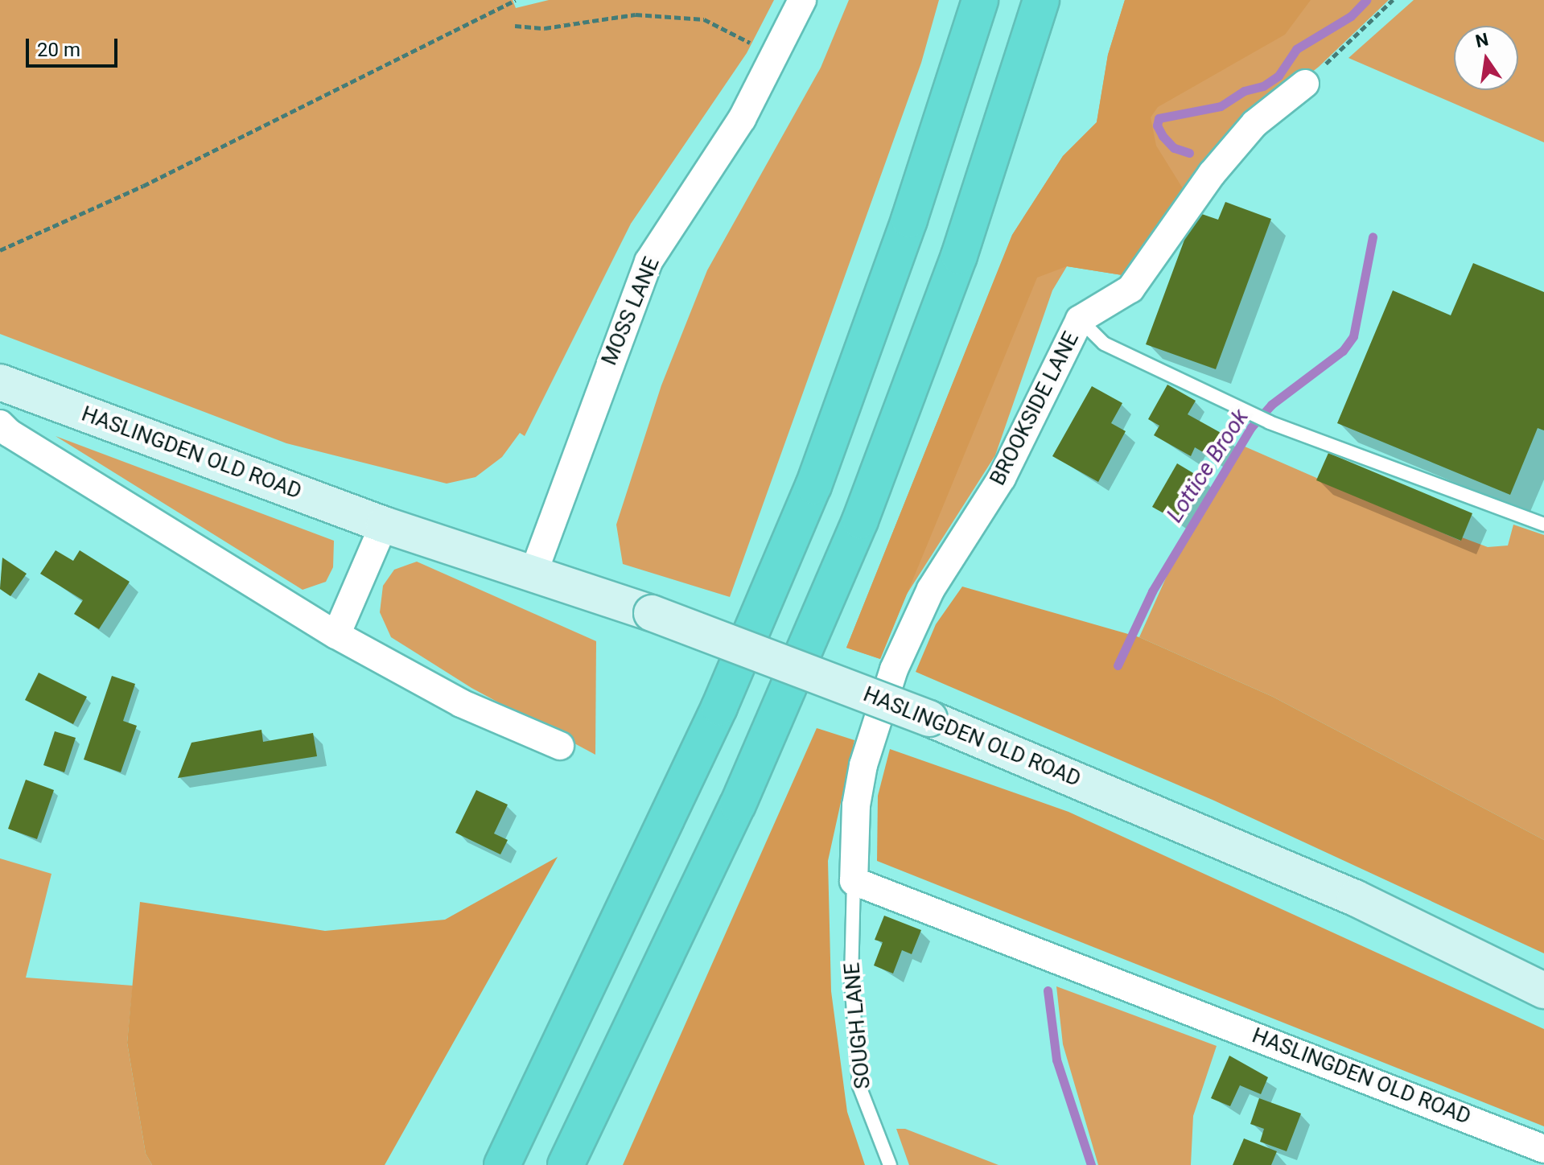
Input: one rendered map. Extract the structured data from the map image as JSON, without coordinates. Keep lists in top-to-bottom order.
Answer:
{
  "streets": {
    "main road": ["HASLINGDEN OLD ROAD"],
    "street": ["MOSS LANE", "BROOKSIDE LANE"],
    "lane": ["SOUGH LANE"]
  },
  "crossings": [
    ["MOSS LANE", "HASLINGDEN OLD ROAD"],
    ["BROOKSIDE LANE", "HASLINGDEN OLD ROAD"],
    ["BROOKSIDE LANE", "SOUGH LANE"],
    ["HASLINGDEN OLD ROAD", "SOUGH LANE"]
  ],
  "water": ["Lottice Brook"],
  "scale_bar": "20 m",
  "north": "top"
}
